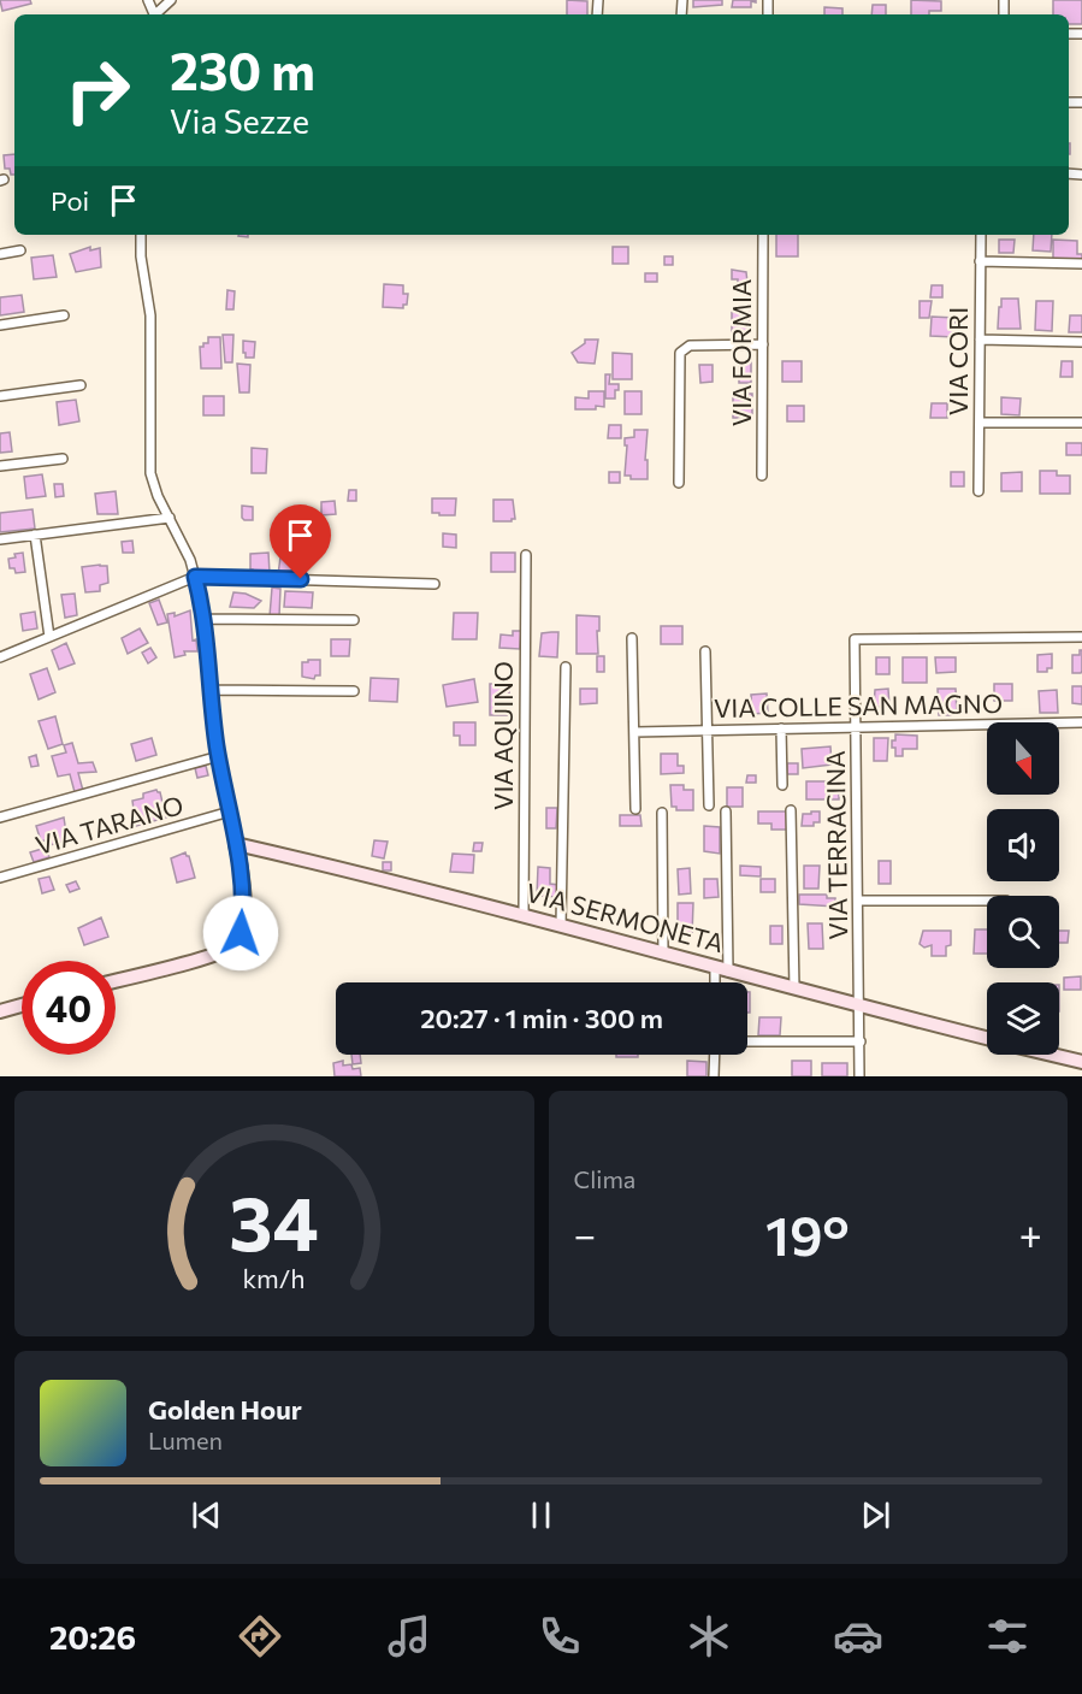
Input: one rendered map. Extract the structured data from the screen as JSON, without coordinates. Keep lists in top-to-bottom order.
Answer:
{
  "streets": {
    "street": [
      "VIA FORMIA",
      "VIA CORI",
      "VIA COLLE SAN MAGNO",
      "VIA AQUINO",
      "VIA TARANO",
      "VIA TERRACINA",
      "VIA SERMONETA"
    ]
  },
  "crossings": [
    ["VIA COLLE SAN MAGNO", "VIA TERRACINA"],
    ["VIA AQUINO", "VIA SERMONETA"],
    ["VIA TERRACINA", "VIA SERMONETA"]
  ],
  "north": "bottom",
  "page": {
    "turn": ["230 m", "Via Sezze"],
    "then": "Poi",
    "limit": "40",
    "trip": "20:27 · 1 min · 300 m",
    "tile": "Clima",
    "heat": ["−", "19°", "+"],
    "song": ["Golden Hour", "Lumen"],
    "tabs": "20:26",
    "gauge": ["34", "km/h"]
  }
}
